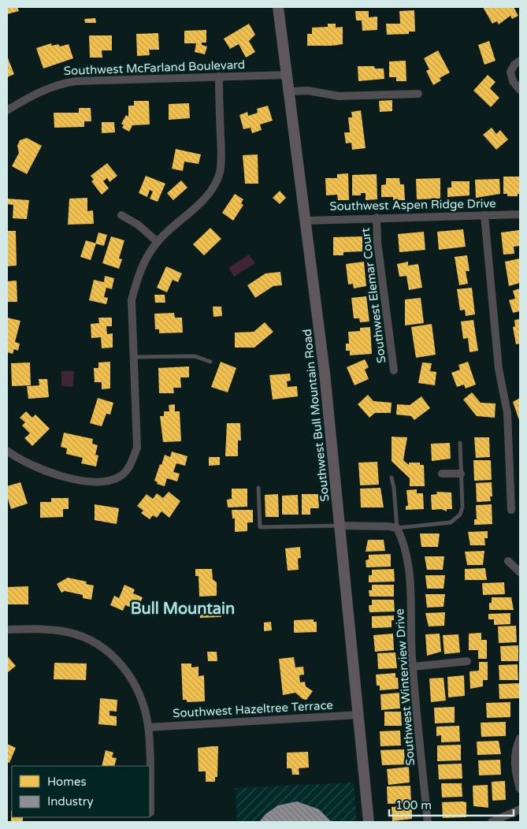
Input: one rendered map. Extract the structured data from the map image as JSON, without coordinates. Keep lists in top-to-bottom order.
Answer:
{
  "streets": {
    "main road": ["Southwest Bull Mountain Road"],
    "street": [
      "Southwest McFarland Boulevard",
      "Southwest Aspen Ridge Drive",
      "Southwest Elemar Court",
      "Southwest Winterview Drive",
      "Southwest Hazeltree Terrace"
    ]
  },
  "crossings": [
    ["Southwest McFarland Boulevard", "Southwest Bull Mountain Road"],
    ["Southwest Aspen Ridge Drive", "Southwest Elemar Court"],
    ["Southwest Aspen Ridge Drive", "Southwest Bull Mountain Road"],
    ["Southwest Bull Mountain Road", "Southwest Hazeltree Terrace"]
  ],
  "districts": ["Bull Mountain"],
  "legend": ["Homes", "Industry"],
  "scale_bar": "100 m"
}
